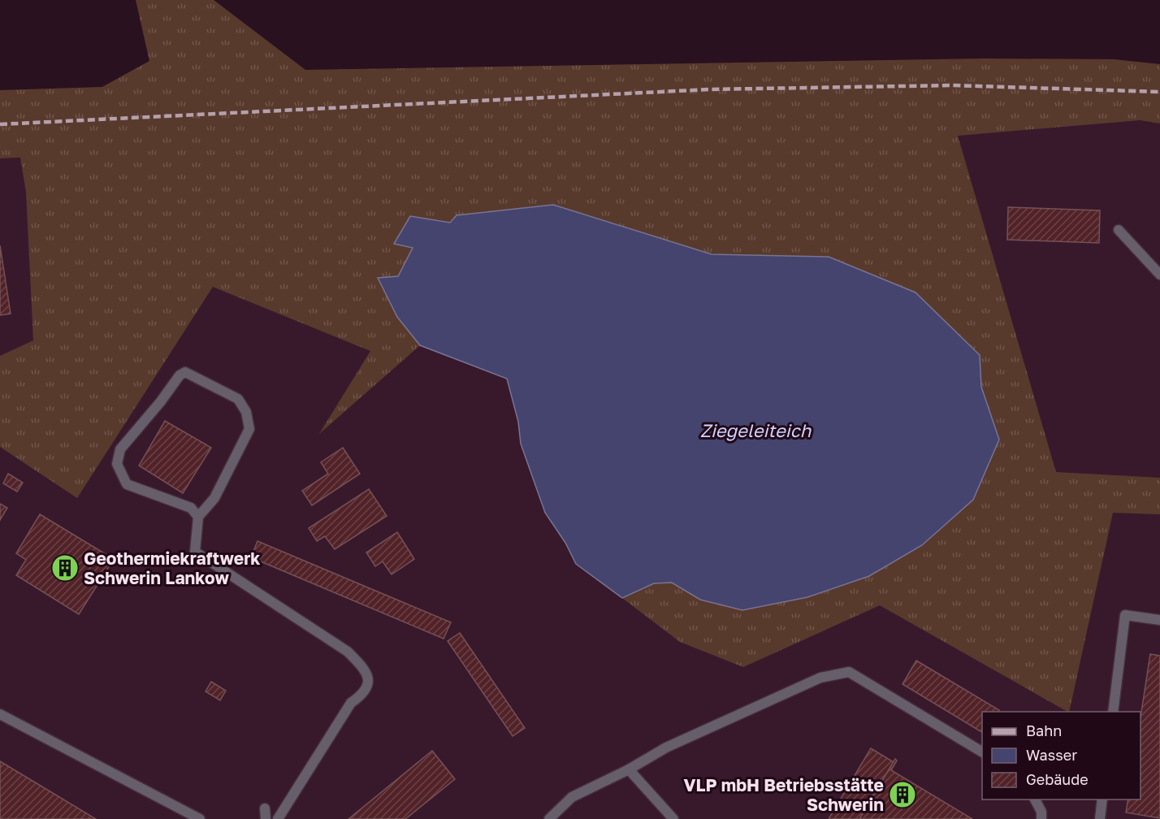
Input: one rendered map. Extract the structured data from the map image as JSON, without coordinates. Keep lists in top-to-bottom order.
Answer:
{
  "water": ["Ziegeleiteich"],
  "places": {
    "building": ["Geothermiekraftwerk Schwerin Lankow", "VLP mbH Betriebsstätte Schwerin"]
  },
  "legend": ["Bahn", "Wasser", "Gebäude"]
}
